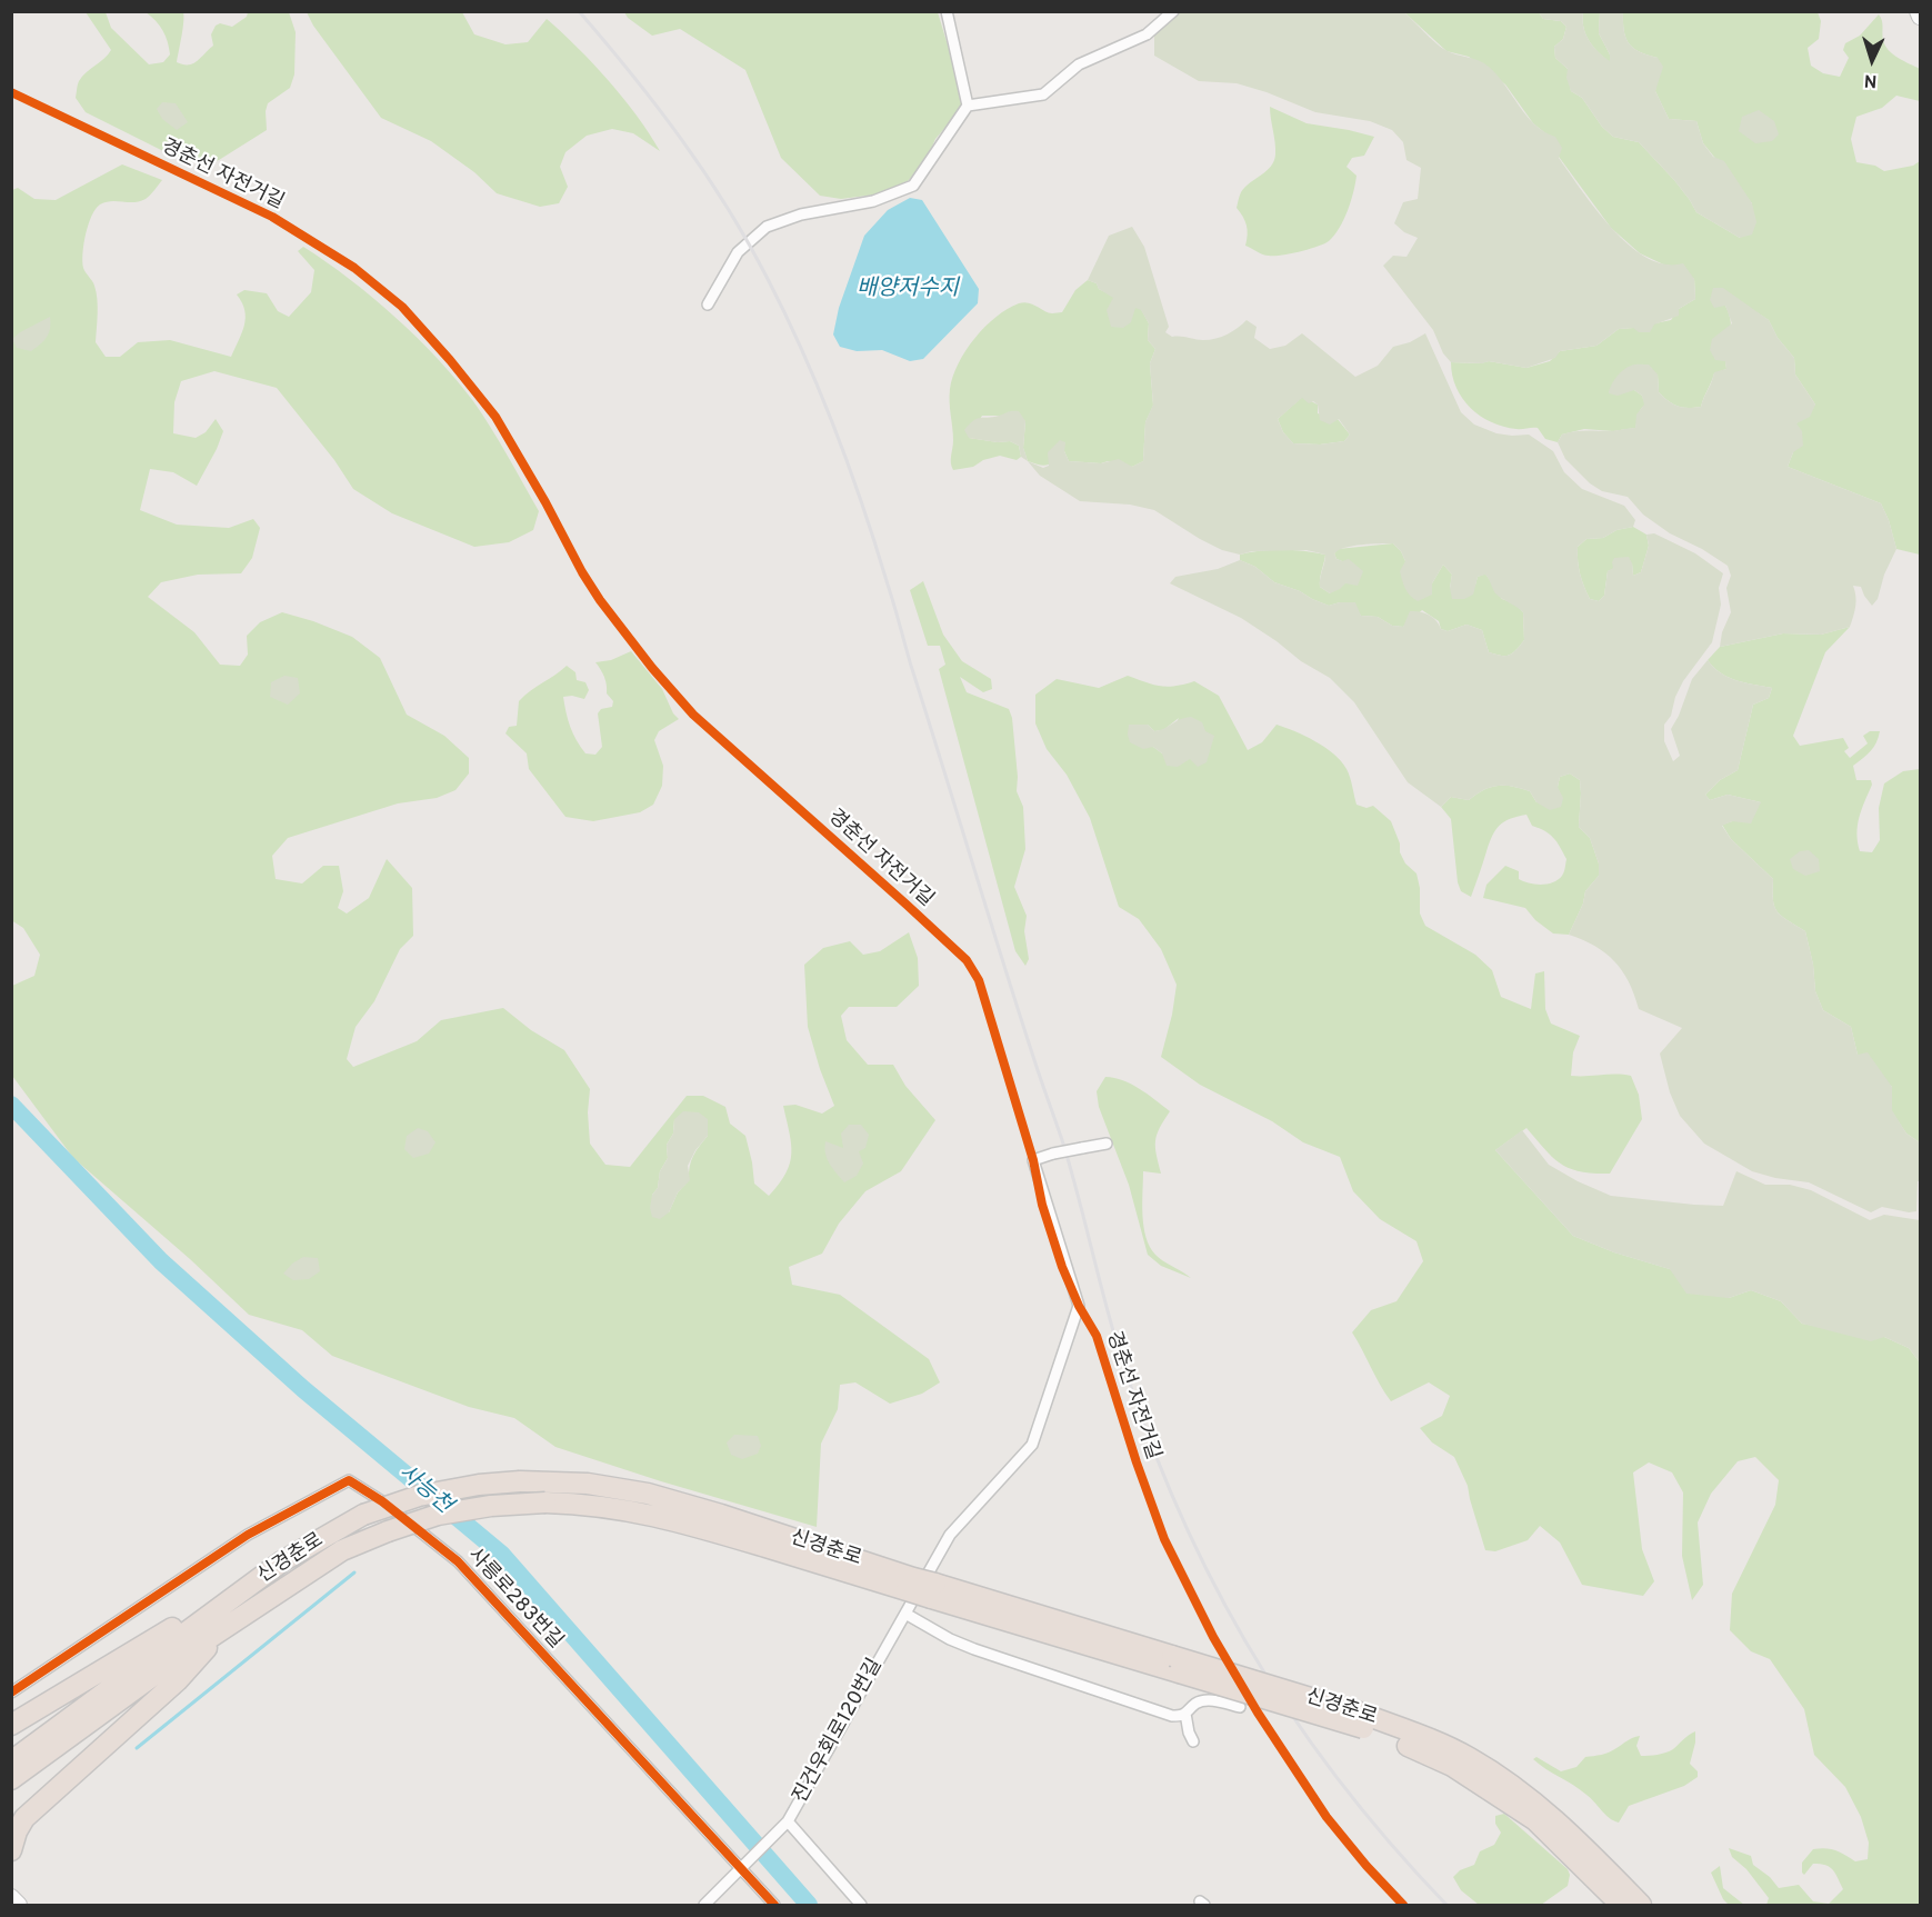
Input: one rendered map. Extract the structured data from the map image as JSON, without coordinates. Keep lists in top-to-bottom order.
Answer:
{
  "streets": {
    "highway": ["신경춘로"],
    "street": ["사릉로283번길", "진건우회로120번길"],
    "cycle path": ["경춘선 자전거길"]
  },
  "water": ["배양저수지", "사능천"],
  "north": "bottom"
}
